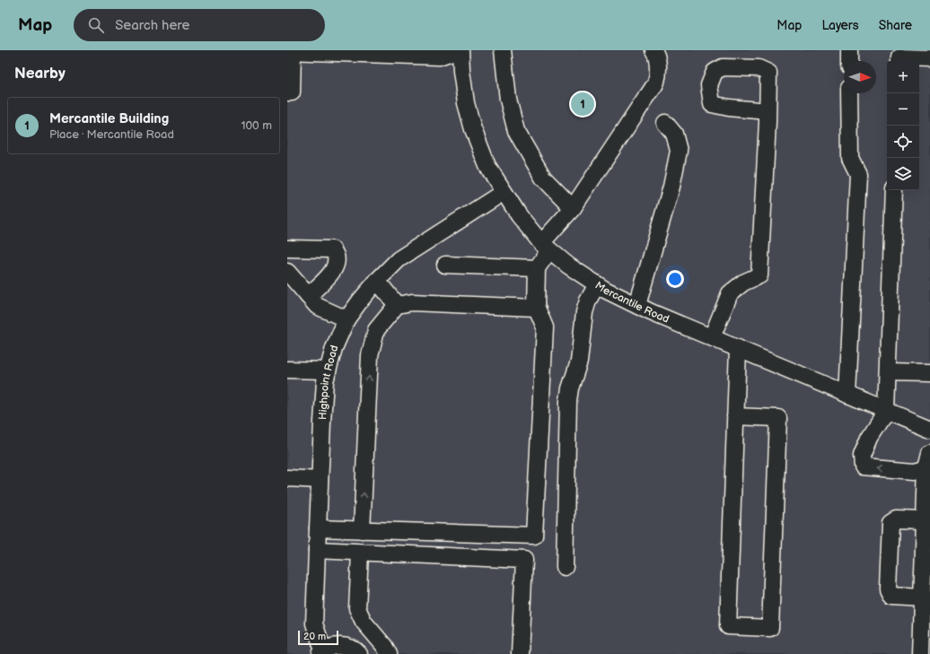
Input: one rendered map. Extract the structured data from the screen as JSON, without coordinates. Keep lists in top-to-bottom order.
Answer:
{
  "streets": {
    "street": ["Mercantile Road", "Highpoint Road"]
  },
  "crossings": [
    ["Mercantile Road", "Highpoint Road"]
  ],
  "scale_bar": "20 m",
  "north": "right",
  "page": {
    "header": "Map",
    "search": "Search here",
    "nav": ["Map", "Layers", "Share"],
    "heading": "Nearby",
    "map_buttons": ["+", "−"],
    "pins": "1",
    "list": [
      {
        "mark": "1",
        "name": "Mercantile Building",
        "note": "Place · Mercantile Road",
        "value": "100 m"
      }
    ],
    "scale": "20 m"
  }
}
